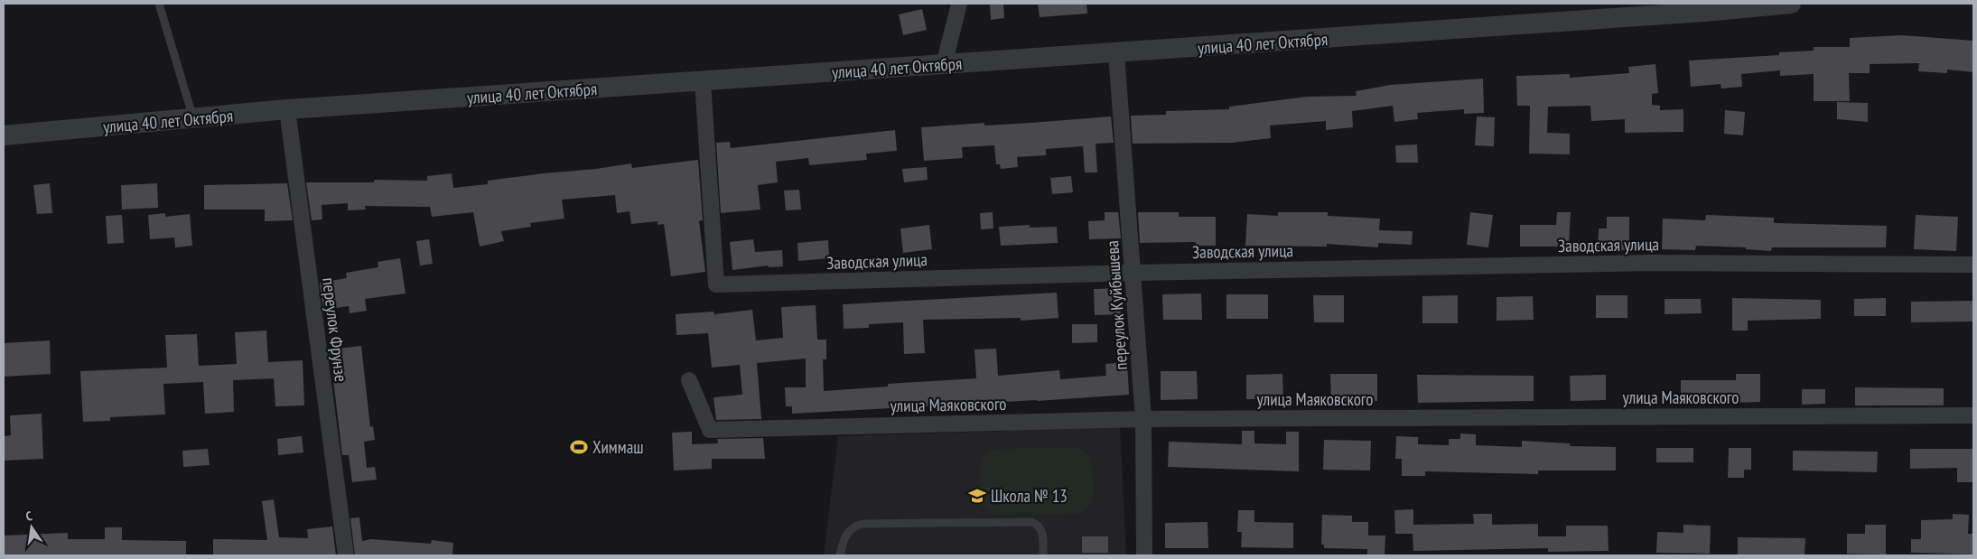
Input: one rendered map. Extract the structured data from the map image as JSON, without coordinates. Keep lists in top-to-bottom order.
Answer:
{
  "streets": {
    "street": [
      "улица 40 лет Октября",
      "Заводская улица",
      "переулок Куйбышева",
      "переулок Фрунзе",
      "улица Маяковского"
    ]
  },
  "crossings": [
    ["улица 40 лет Октября", "Заводская улица"],
    ["улица 40 лет Октября", "переулок Куйбышева"],
    ["улица 40 лет Октября", "переулок Фрунзе"],
    ["Заводская улица", "переулок Куйбышева"],
    ["переулок Куйбышева", "улица Маяковского"]
  ],
  "places": {
    "sports": ["Химмаш"],
    "school or university": ["Школа № 13"]
  },
  "north": "top"
}
